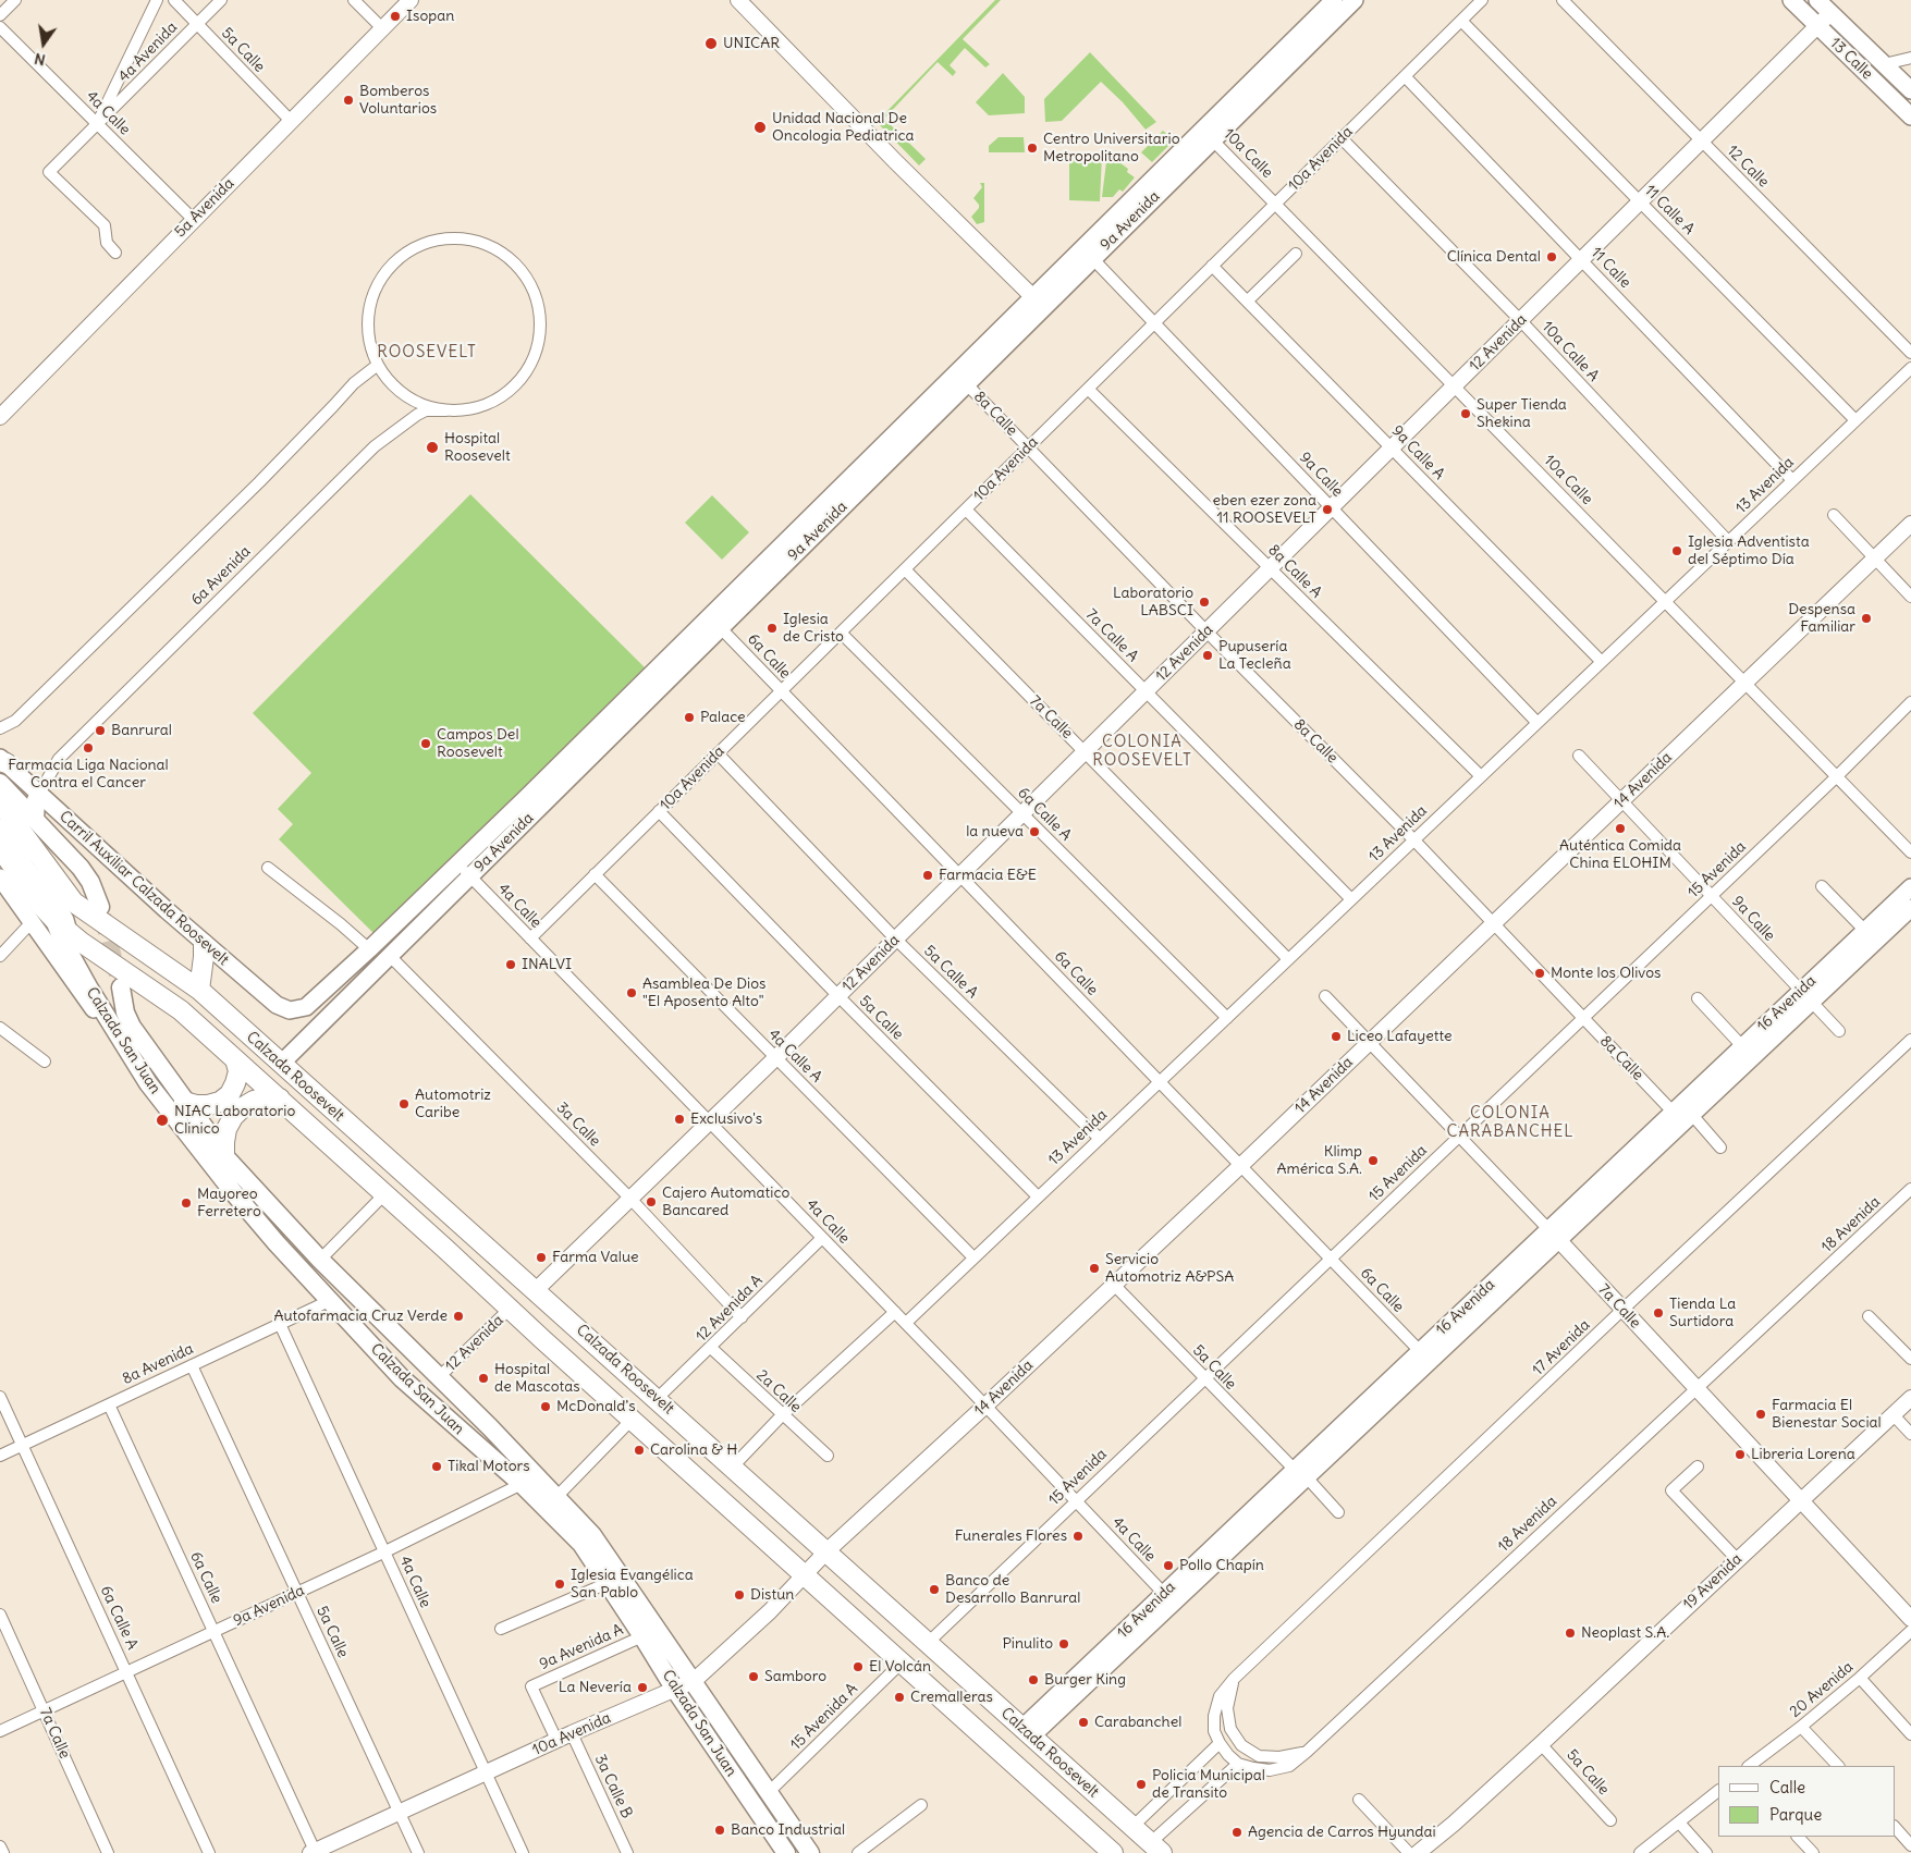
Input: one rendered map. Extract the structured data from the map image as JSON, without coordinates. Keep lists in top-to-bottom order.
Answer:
{
  "streets": {
    "highway": ["Calzada Roosevelt"],
    "main road": [
      "13 Calle",
      "9a Avenida",
      "Carril Auxiliar Calzada Roosevelt",
      "16 Avenida",
      "Calzada San Juan"
    ],
    "street": [
      "5a Calle",
      "4a Avenida",
      "4a Calle",
      "10a Calle",
      "10a Avenida",
      "12 Calle",
      "5a Avenida",
      "11 Calle A",
      "11 Calle",
      "12 Avenida",
      "10a Calle A",
      "8a Calle",
      "9a Calle A",
      "9a Calle",
      "13 Avenida",
      "8a Calle A",
      "6a Avenida",
      "7a Calle A",
      "6a Calle",
      "7a Calle",
      "14 Avenida",
      "6a Calle A",
      "15 Avenida",
      "5a Calle A",
      "4a Calle A",
      "3a Calle",
      "18 Avenida",
      "12 Avenida A",
      "17 Avenida",
      "8a Avenida",
      "2a Calle",
      "19 Avenida",
      "9a Avenida A",
      "20 Avenida",
      "15 Avenida A",
      "3a Calle B"
    ]
  },
  "crossings": [
    ["5a Calle", "4a Avenida"],
    ["5a Calle", "10a Avenida"],
    ["5a Calle", "5a Avenida"],
    ["5a Calle", "9a Avenida"],
    ["5a Calle", "12 Avenida"],
    ["5a Calle", "13 Avenida"],
    ["5a Calle", "14 Avenida"],
    ["5a Calle", "15 Avenida"],
    ["5a Calle", "16 Avenida"],
    ["5a Calle", "8a Avenida"],
    ["5a Calle", "19 Avenida"],
    ["4a Avenida", "4a Calle"],
    ["13 Calle", "12 Avenida"],
    ["4a Calle", "10a Avenida"],
    ["4a Calle", "5a Avenida"],
    ["4a Calle", "9a Avenida"],
    ["4a Calle", "12 Avenida"],
    ["4a Calle", "13 Avenida"],
    ["4a Calle", "14 Avenida"],
    ["4a Calle", "15 Avenida"],
    ["4a Calle", "16 Avenida"],
    ["4a Calle", "12 Avenida A"],
    ["4a Calle", "8a Avenida"],
    ["10a Calle", "10a Avenida"],
    ["10a Calle", "9a Avenida"],
    ["10a Calle", "12 Avenida"],
    ["10a Calle", "13 Avenida"],
    ["10a Calle", "14 Avenida"],
    ["10a Calle", "15 Avenida"],
    ["10a Avenida", "11 Calle A"],
    ["10a Avenida", "11 Calle"],
    ["10a Avenida", "10a Calle A"],
    ["10a Avenida", "8a Calle"],
    ["10a Avenida", "9a Calle A"],
    ["10a Avenida", "9a Calle"],
    ["10a Avenida", "8a Calle A"],
    ["10a Avenida", "7a Calle A"],
    ["10a Avenida", "6a Calle"],
    ["10a Avenida", "7a Calle"],
    ["10a Avenida", "14 Avenida"],
    ["10a Avenida", "6a Calle A"],
    ["10a Avenida", "5a Calle A"],
    ["10a Avenida", "Calzada San Juan"],
    ["10a Avenida", "4a Calle A"],
    ["10a Avenida", "Calzada Roosevelt"],
    ["10a Avenida", "9a Avenida A"],
    ["10a Avenida", "3a Calle B"],
    ["12 Calle", "12 Avenida"],
    ["11 Calle A", "12 Avenida"],
    ["11 Calle A", "13 Avenida"],
    ["9a Avenida", "8a Calle"],
    ["9a Avenida", "9a Calle"],
    ["9a Avenida", "6a Calle"],
    ["9a Avenida", "7a Calle"],
    ["9a Avenida", "6a Calle A"],
    ["9a Avenida", "Carril Auxiliar Calzada Roosevelt"],
    ["9a Avenida", "Calzada San Juan"],
    ["9a Avenida", "Calzada Roosevelt"],
    ["9a Avenida", "3a Calle"],
    ["11 Calle", "12 Avenida"],
    ["11 Calle", "13 Avenida"],
    ["12 Avenida", "10a Calle A"],
    ["12 Avenida", "8a Calle"],
    ["12 Avenida", "9a Calle A"],
    ["12 Avenida", "9a Calle"],
    ["12 Avenida", "8a Calle A"],
    ["12 Avenida", "7a Calle A"],
    ["12 Avenida", "6a Calle"],
    ["12 Avenida", "7a Calle"],
    ["12 Avenida", "6a Calle A"],
    ["12 Avenida", "5a Calle A"],
    ["12 Avenida", "Calzada San Juan"],
    ["12 Avenida", "4a Calle A"],
    ["12 Avenida", "Calzada Roosevelt"],
    ["12 Avenida", "3a Calle"],
    ["10a Calle A", "13 Avenida"],
    ["8a Calle", "13 Avenida"],
    ["8a Calle", "14 Avenida"],
    ["8a Calle", "15 Avenida"],
    ["8a Calle", "16 Avenida"],
    ["9a Calle A", "13 Avenida"],
    ["9a Calle", "13 Avenida"],
    ["9a Calle", "14 Avenida"],
    ["9a Calle", "15 Avenida"],
    ["9a Calle", "16 Avenida"],
    ["13 Avenida", "8a Calle A"],
    ["13 Avenida", "7a Calle A"],
    ["13 Avenida", "6a Calle"],
    ["13 Avenida", "7a Calle"],
    ["13 Avenida", "6a Calle A"],
    ["13 Avenida", "5a Calle A"],
    ["13 Avenida", "4a Calle A"],
    ["6a Avenida", "Carril Auxiliar Calzada Roosevelt"],
    ["6a Calle", "14 Avenida"],
    ["6a Calle", "15 Avenida"],
    ["6a Calle", "16 Avenida"],
    ["6a Calle", "8a Avenida"],
    ["7a Calle", "14 Avenida"],
    ["7a Calle", "15 Avenida"],
    ["7a Calle", "16 Avenida"],
    ["7a Calle", "18 Avenida"],
    ["7a Calle", "17 Avenida"],
    ["7a Calle", "19 Avenida"],
    ["14 Avenida", "Calzada Roosevelt"],
    ["6a Calle A", "8a Avenida"],
    ["15 Avenida", "Calzada Roosevelt"],
    ["16 Avenida", "Calzada Roosevelt"],
    ["Calzada San Juan", "Calzada Roosevelt"],
    ["Calzada San Juan", "8a Avenida"],
    ["Calzada San Juan", "9a Avenida A"],
    ["Calzada San Juan", "15 Avenida A"],
    ["Calzada Roosevelt", "12 Avenida A"],
    ["Calzada Roosevelt", "15 Avenida A"],
    ["3a Calle", "12 Avenida A"],
    ["18 Avenida", "17 Avenida"],
    ["12 Avenida A", "2a Calle"]
  ],
  "districts": ["ROOSEVELT", "COLONIA ROOSEVELT", "COLONIA CARABANCHEL"],
  "places": [
    "Isopan",
    "UNICAR",
    "Bomberos Voluntarios",
    "Unidad Nacional De Oncologia Pediatrica",
    "Centro Universitario Metropolitano",
    "Clínica Dental",
    "Super Tienda Shekina",
    "Hospital Roosevelt",
    "eben ezer zona 11 ROOSEVELT",
    "Iglesia Adventista del Séptimo Día",
    "Laboratorio LABSCI",
    "Despensa Familiar",
    "Iglesia de Cristo",
    "Pupusería La Tecleña",
    "Palace",
    "Banrural",
    "Campos Del Roosevelt",
    "Farmacia Liga Nacional Contra el Cancer",
    "Auténtica Comida China ELOHIM",
    "la nueva",
    "Farmacia E&E",
    "INALVI",
    "Monte los Olivos",
    "Asamblea De Dios \"El Aposento Alto\"",
    "Liceo Lafayette",
    "Automotriz Caribe",
    "Exclusivo's",
    "NIAC Laboratorio Clinico",
    "Klimp América S.A.",
    "Cajero Automatico Bancared",
    "Mayoreo Ferretero",
    "Farma Value",
    "Servicio Automotriz A&PSA",
    "Tienda La Surtidora",
    "Autofarmacia Cruz Verde",
    "Hospital de Mascotas",
    "McDonald's",
    "Farmacia El Bienestar Social",
    "Carolina & H",
    "Libreria Lorena",
    "Tikal Motors",
    "Funerales Flores",
    "Pollo Chapín",
    "Iglesia Evangélica San Pablo",
    "Banco de Desarrollo Banrural",
    "Distun",
    "Neoplast S.A.",
    "Pinulito",
    "El Volcán",
    "Samboro",
    "Burger King",
    "La Nevería",
    "Cremalleras",
    "Carabanchel",
    "Policia Municipal de Transito",
    "Banco Industrial",
    "Agencia de Carros Hyundai"
  ],
  "legend": ["Calle", "Parque"],
  "north": "bottom"
}
